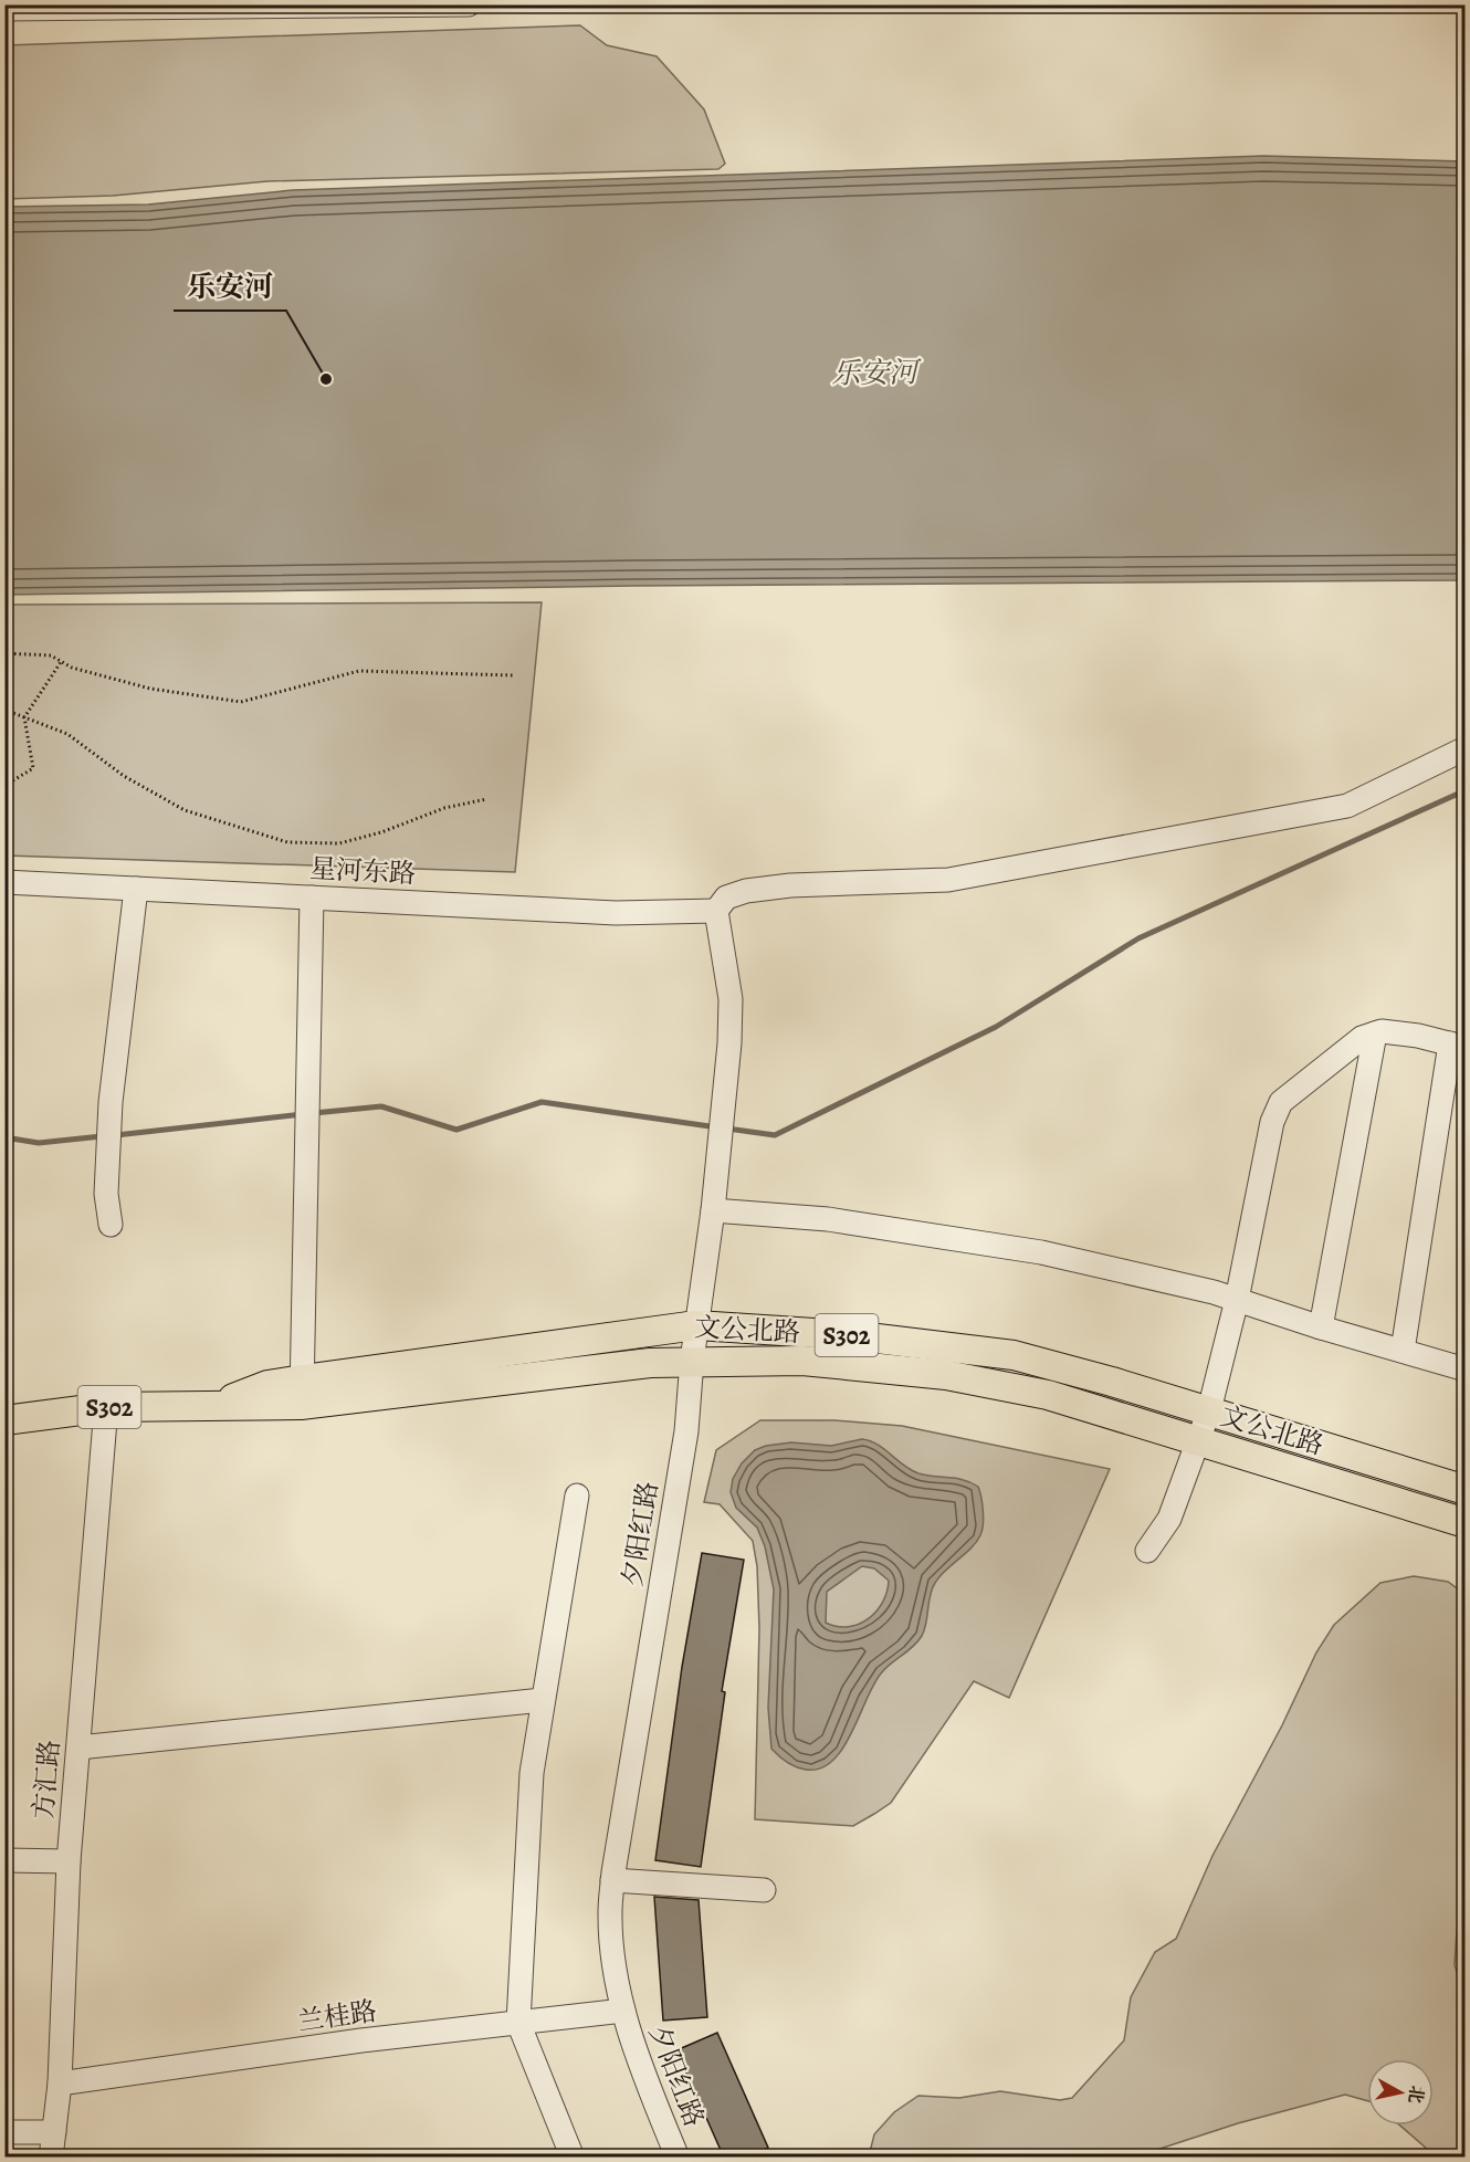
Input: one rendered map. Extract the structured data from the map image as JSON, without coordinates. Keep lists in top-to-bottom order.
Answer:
{
  "streets": {
    "main road": ["文公北路", "S302"],
    "street": [
      "星河东路",
      "夕阳红路",
      "方汇路",
      "兰桂路"
    ]
  },
  "crossings": [
    ["星河东路", "夕阳红路"],
    ["文公北路", "夕阳红路"],
    ["文公北路", "方汇路"],
    ["夕阳红路", "兰桂路"],
    ["方汇路", "兰桂路"]
  ],
  "water": ["乐安河"],
  "places": ["乐安河"],
  "north": "right"
}
